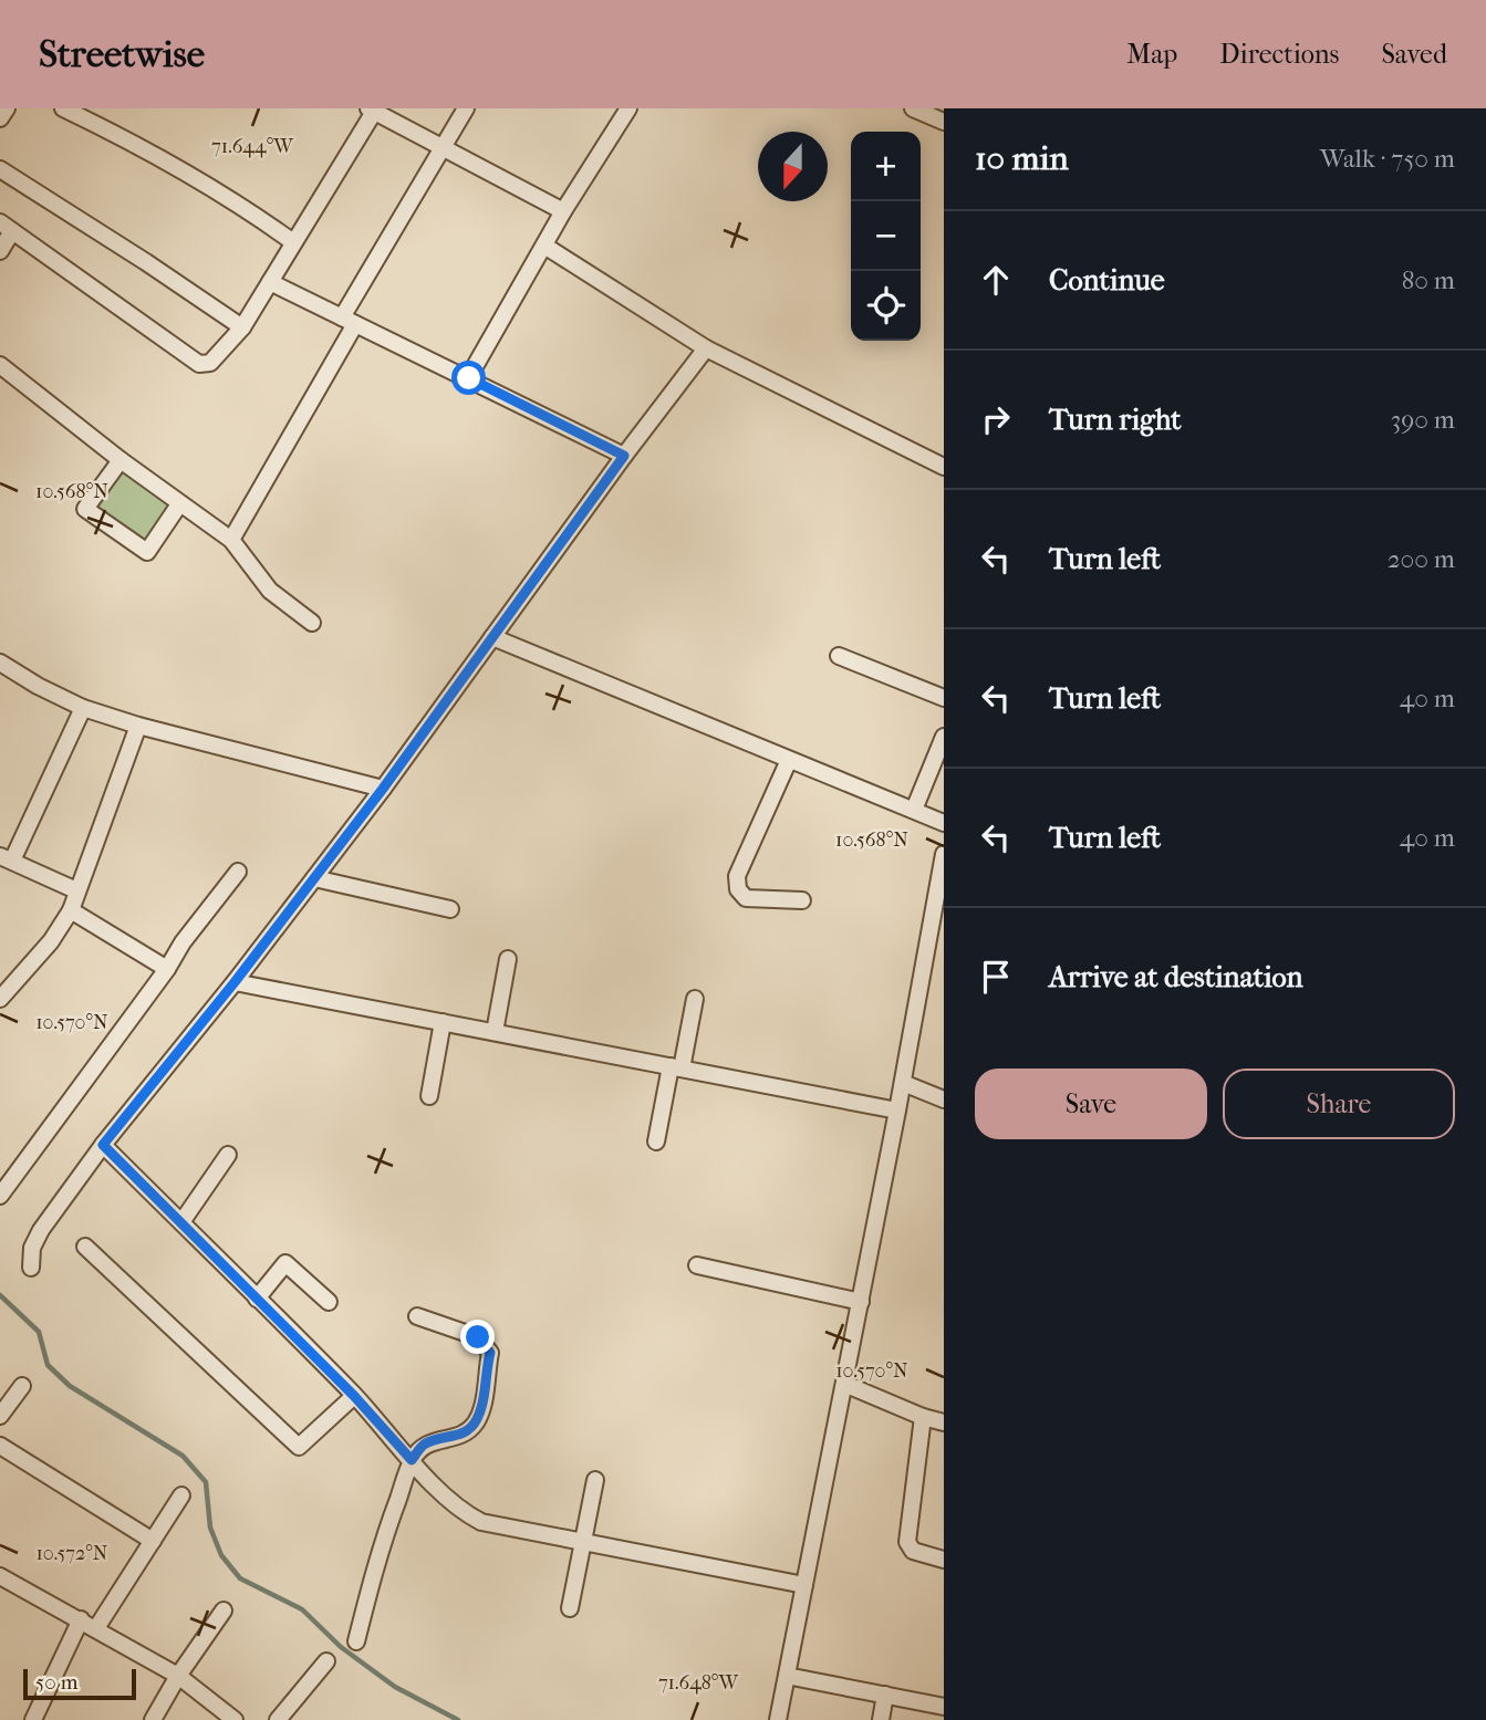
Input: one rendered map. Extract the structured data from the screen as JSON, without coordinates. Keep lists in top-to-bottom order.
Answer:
{
  "scale_bar": "50 m",
  "north": "bottom",
  "page": {
    "header": "Streetwise",
    "nav": ["Map", "Directions", "Saved"],
    "heading": ["10 min", "Walk · 750 m"],
    "map_buttons": ["+", "−"],
    "list": [
      ["Continue", "80 m"],
      ["Turn right", "390 m"],
      ["Turn left", "200 m"],
      ["Turn left", "40 m"],
      ["Turn left", "40 m"],
      "Arrive at destination"
    ],
    "buttons": ["Save", "Share"],
    "scale": "50 m"
  },
  "coordinates": [
    "71.644°W",
    "10.568°N",
    "10.570°N",
    "10.572°N",
    "71.648°W"
  ]
}
